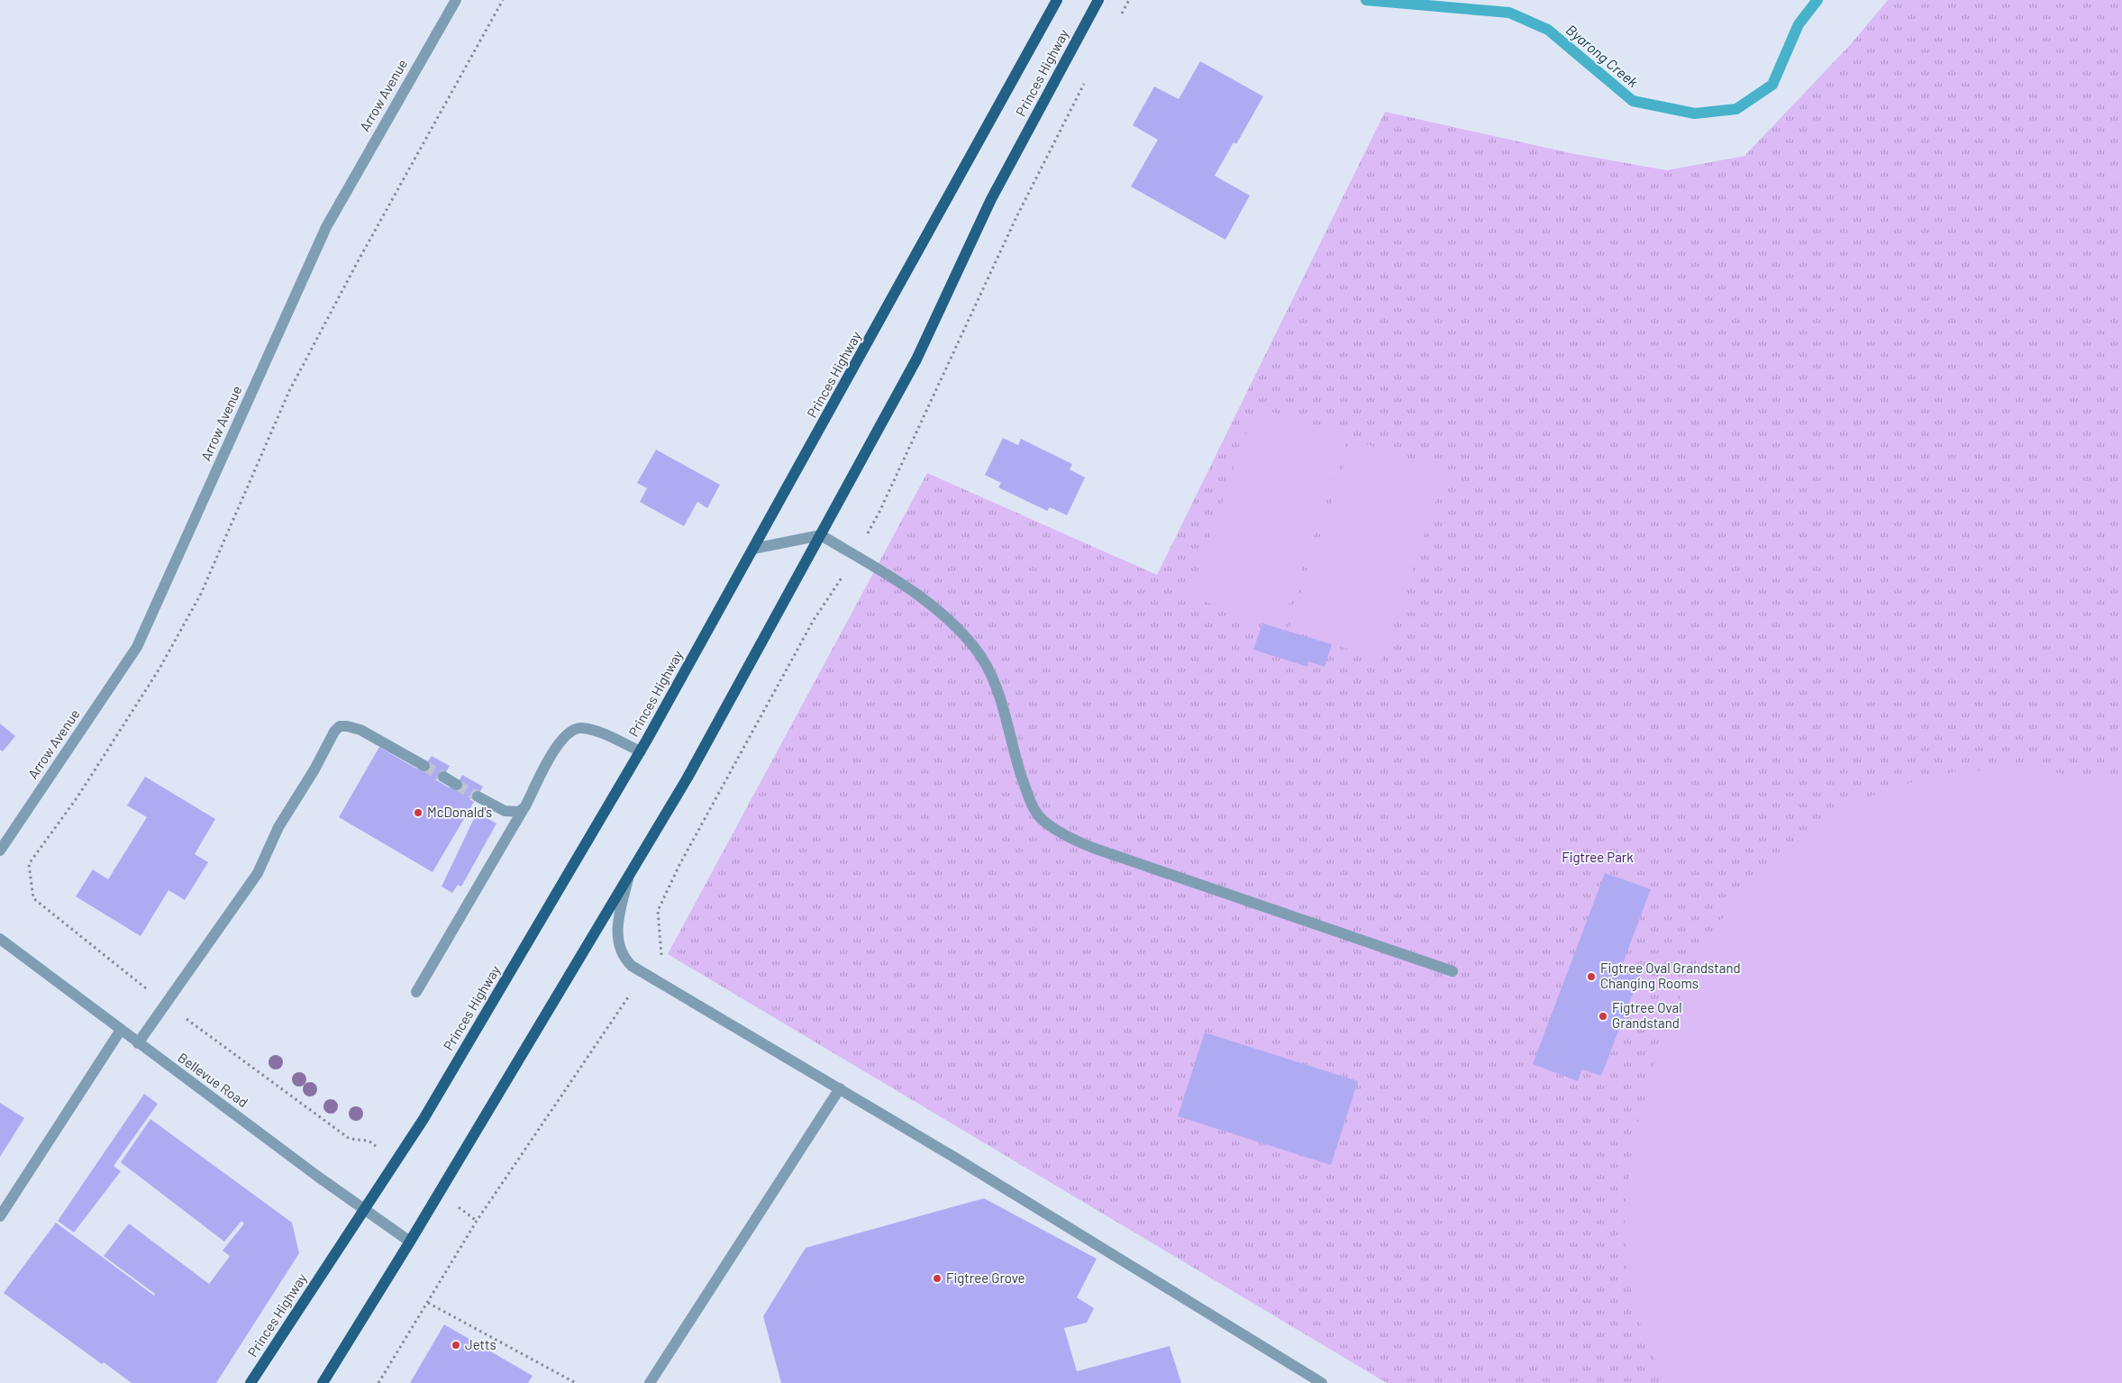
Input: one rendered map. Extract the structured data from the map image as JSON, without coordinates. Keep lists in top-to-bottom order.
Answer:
{
  "streets": {
    "main road": ["Princes Highway"],
    "street": ["Arrow Avenue", "Bellevue Road"]
  },
  "crossings": [
    ["Princes Highway", "Bellevue Road"]
  ],
  "water": ["Byarong Creek"],
  "parks": ["Figtree Park"],
  "places": [
    "McDonald's",
    "Figtree Oval Grandstand Changing Rooms",
    "Figtree Oval Grandstand",
    "Figtree Grove",
    "Jetts"
  ]
}
